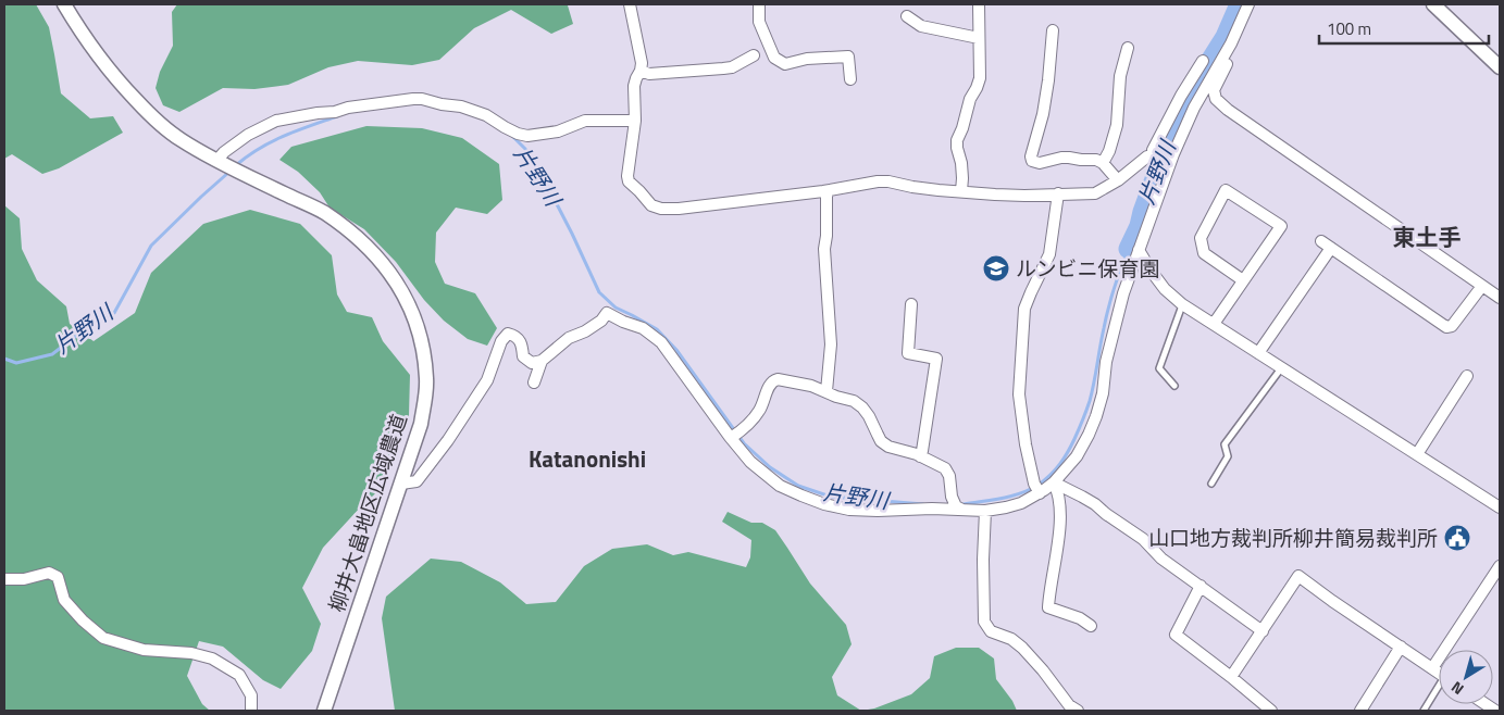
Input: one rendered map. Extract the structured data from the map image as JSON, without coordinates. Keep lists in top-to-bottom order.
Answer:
{
  "streets": {
    "street": ["柳井大畠地区広域農道"]
  },
  "districts": ["東土手", "Katanonishi"],
  "water": ["片野川"],
  "places": {
    "school or university": ["ルンビニ保育園"],
    "public building": ["山口地方裁判所柳井簡易裁判所"]
  },
  "scale_bar": "100 m",
  "north": "bottom left"
}
